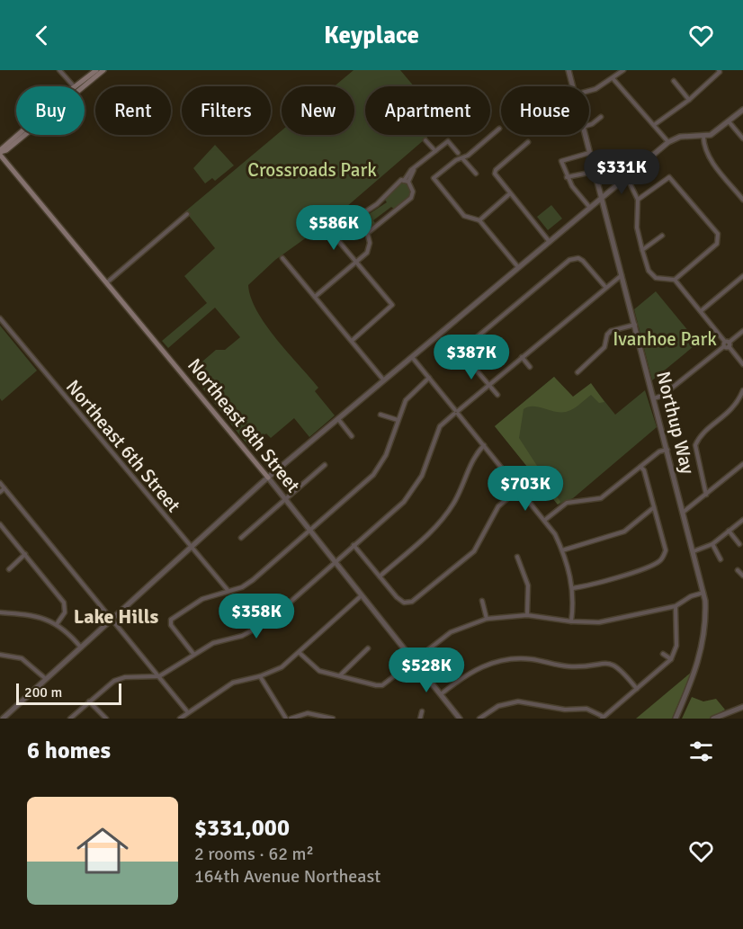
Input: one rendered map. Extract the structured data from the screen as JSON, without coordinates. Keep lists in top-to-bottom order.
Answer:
{
  "streets": {
    "main road": ["Northeast 8th Street"],
    "street": ["Northup Way", "Northeast 6th Street"]
  },
  "districts": ["Lake Hills"],
  "parks": ["Crossroads Park", "Ivanhoe Park"],
  "scale_bar": "200 m",
  "page": {
    "header": "Keyplace",
    "chip": [
      "Buy",
      "Rent",
      "Filters",
      "New",
      "Apartment",
      "House"
    ],
    "price": [
      "$331K",
      "$586K",
      "$387K",
      "$703K",
      "$358K",
      "$528K"
    ],
    "scale": "200 m",
    "heading": "6 homes",
    "list": [
      {
        "name": "$331,000",
        "note": "2 rooms · 62 m² · 164th Avenue Northeast"
      }
    ]
  }
}
